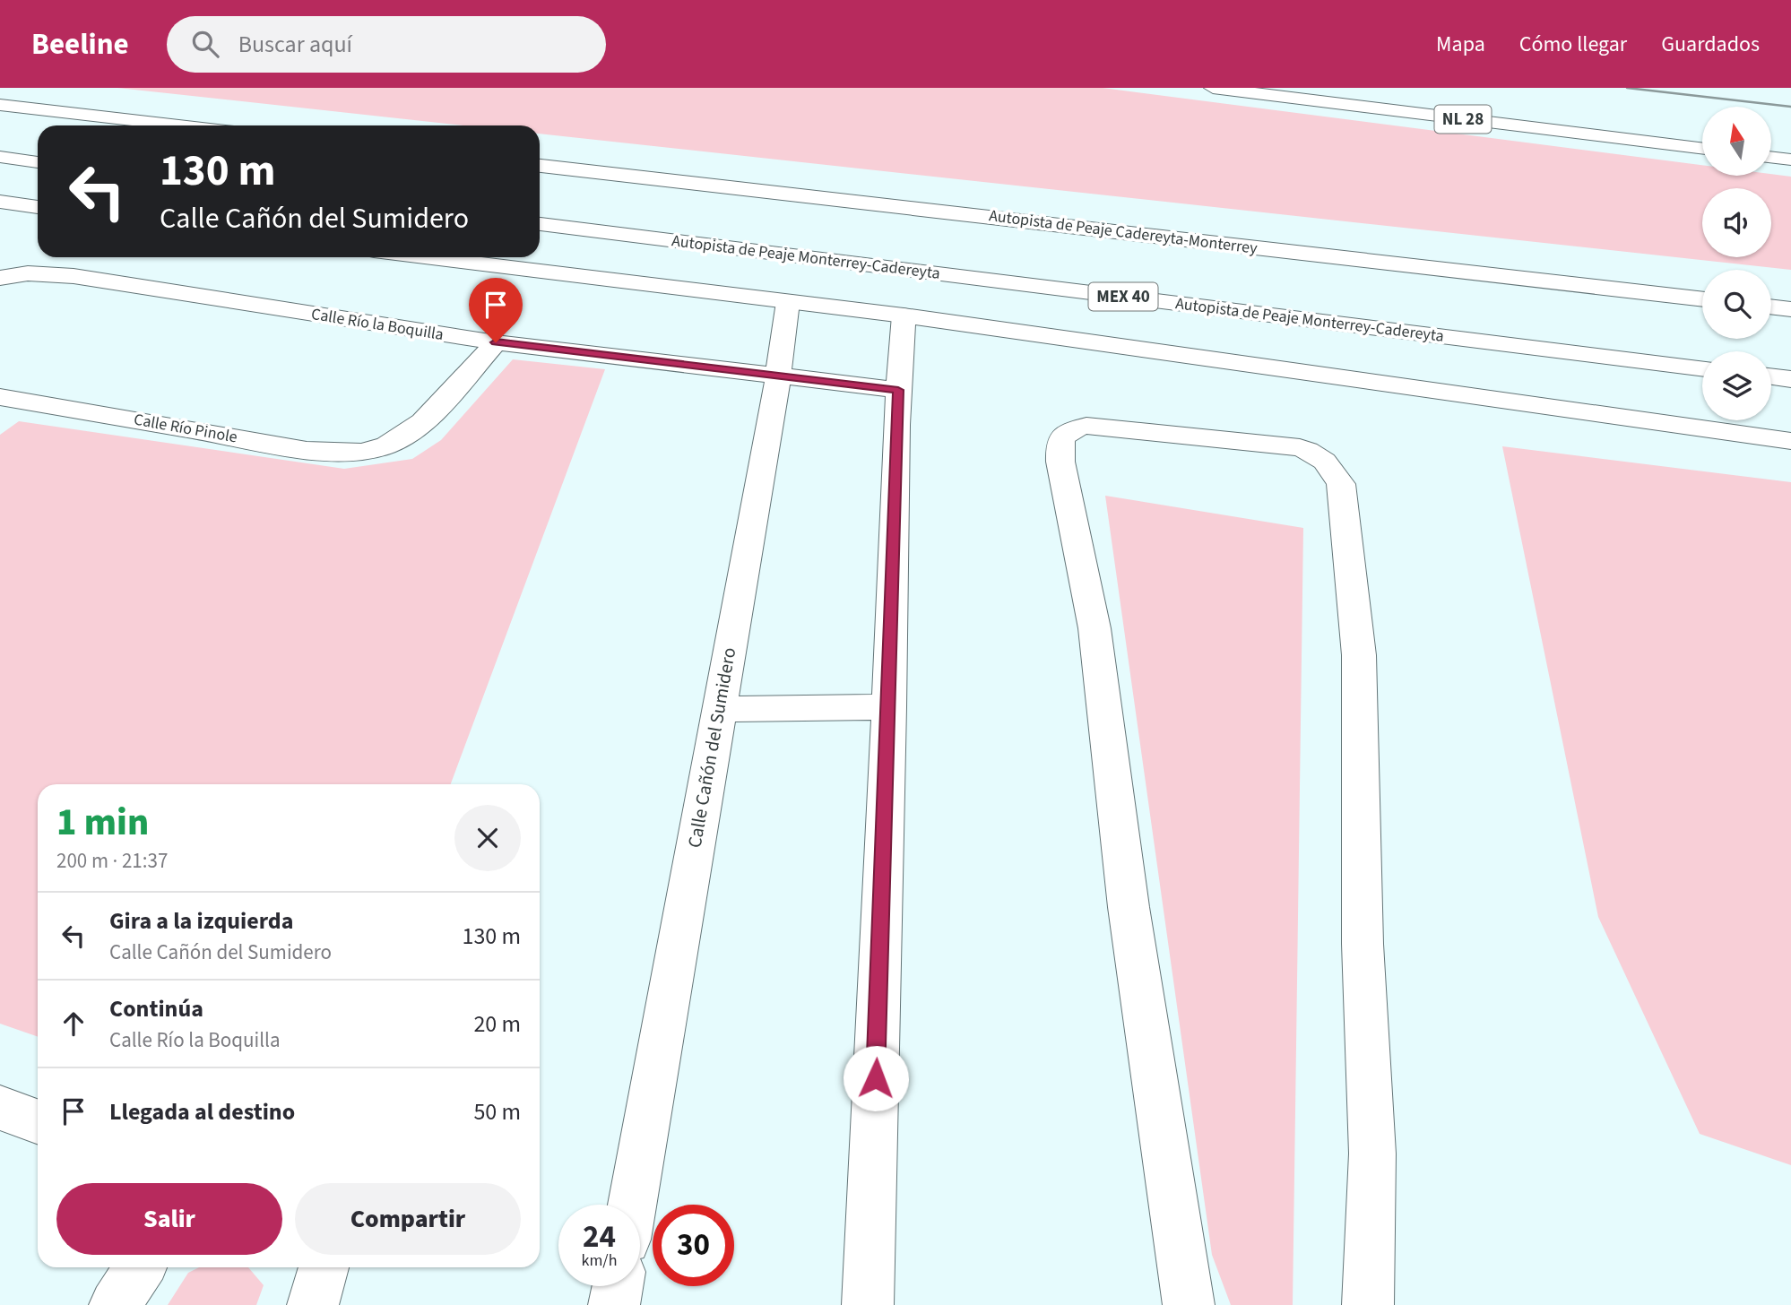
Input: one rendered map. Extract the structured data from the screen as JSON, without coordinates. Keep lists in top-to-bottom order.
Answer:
{
  "streets": {
    "main road": [
      "NL 28",
      "Autopista de Peaje Cadereyta-Monterrey",
      "Autopista de Peaje Monterrey-Cadereyta",
      "MEX 40",
      "Calle Río la Boquilla",
      "Calle Río Pinole",
      "Calle Cañón del Sumidero"
    ]
  },
  "crossings": [
    ["Calle Río la Boquilla", "Calle Río Pinole"],
    ["Calle Río la Boquilla", "Calle Cañón del Sumidero"]
  ],
  "north": "top",
  "page": {
    "header": "Beeline",
    "search": "Buscar aquí",
    "nav": ["Mapa", "Cómo llegar", "Guardados"],
    "turn": ["130 m", "Calle Cañón del Sumidero"],
    "heading": ["1 min", "200 m · 21:37"],
    "list": [
      {
        "name": "Gira a la izquierda",
        "note": "Calle Cañón del Sumidero",
        "value": "130 m"
      },
      {
        "name": "Continúa",
        "note": "Calle Río la Boquilla",
        "value": "20 m"
      },
      {
        "name": "Llegada al destino",
        "value": "50 m"
      }
    ],
    "buttons": ["Salir", "Compartir"],
    "speed": "24 km/h",
    "limit": "30"
  }
}
